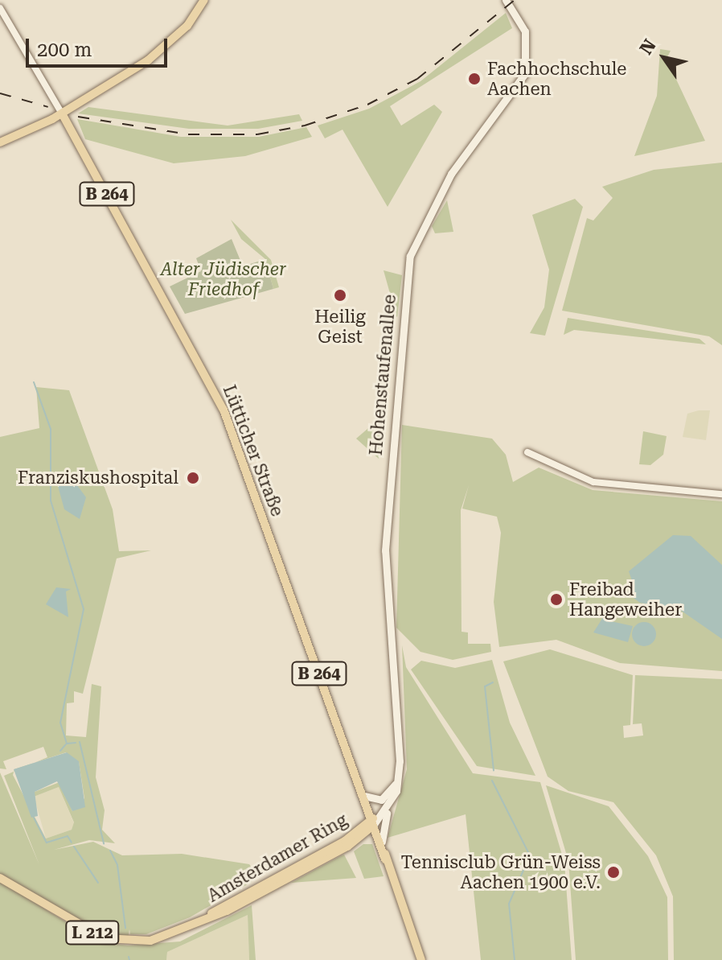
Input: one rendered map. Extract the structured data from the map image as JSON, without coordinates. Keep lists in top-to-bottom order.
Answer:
{
  "streets": {
    "main road": [
      "B 264",
      "Hohenstaufenallee",
      "Lütticher Straße",
      "Amsterdamer Ring",
      "L 212"
    ]
  },
  "crossings": [
    ["Hohenstaufenallee", "Lütticher Straße"],
    ["Hohenstaufenallee", "Amsterdamer Ring"],
    ["Lütticher Straße", "Amsterdamer Ring"]
  ],
  "parks": ["Alter Jüdischer Friedhof"],
  "places": [
    "Fachhochschule Aachen",
    "Heilig Geist",
    "Franziskushospital",
    "Freibad Hangeweiher",
    "Tennisclub Grün-Weiss Aachen 1900 e.V."
  ],
  "scale_bar": "200 m",
  "north": "top left"
}
